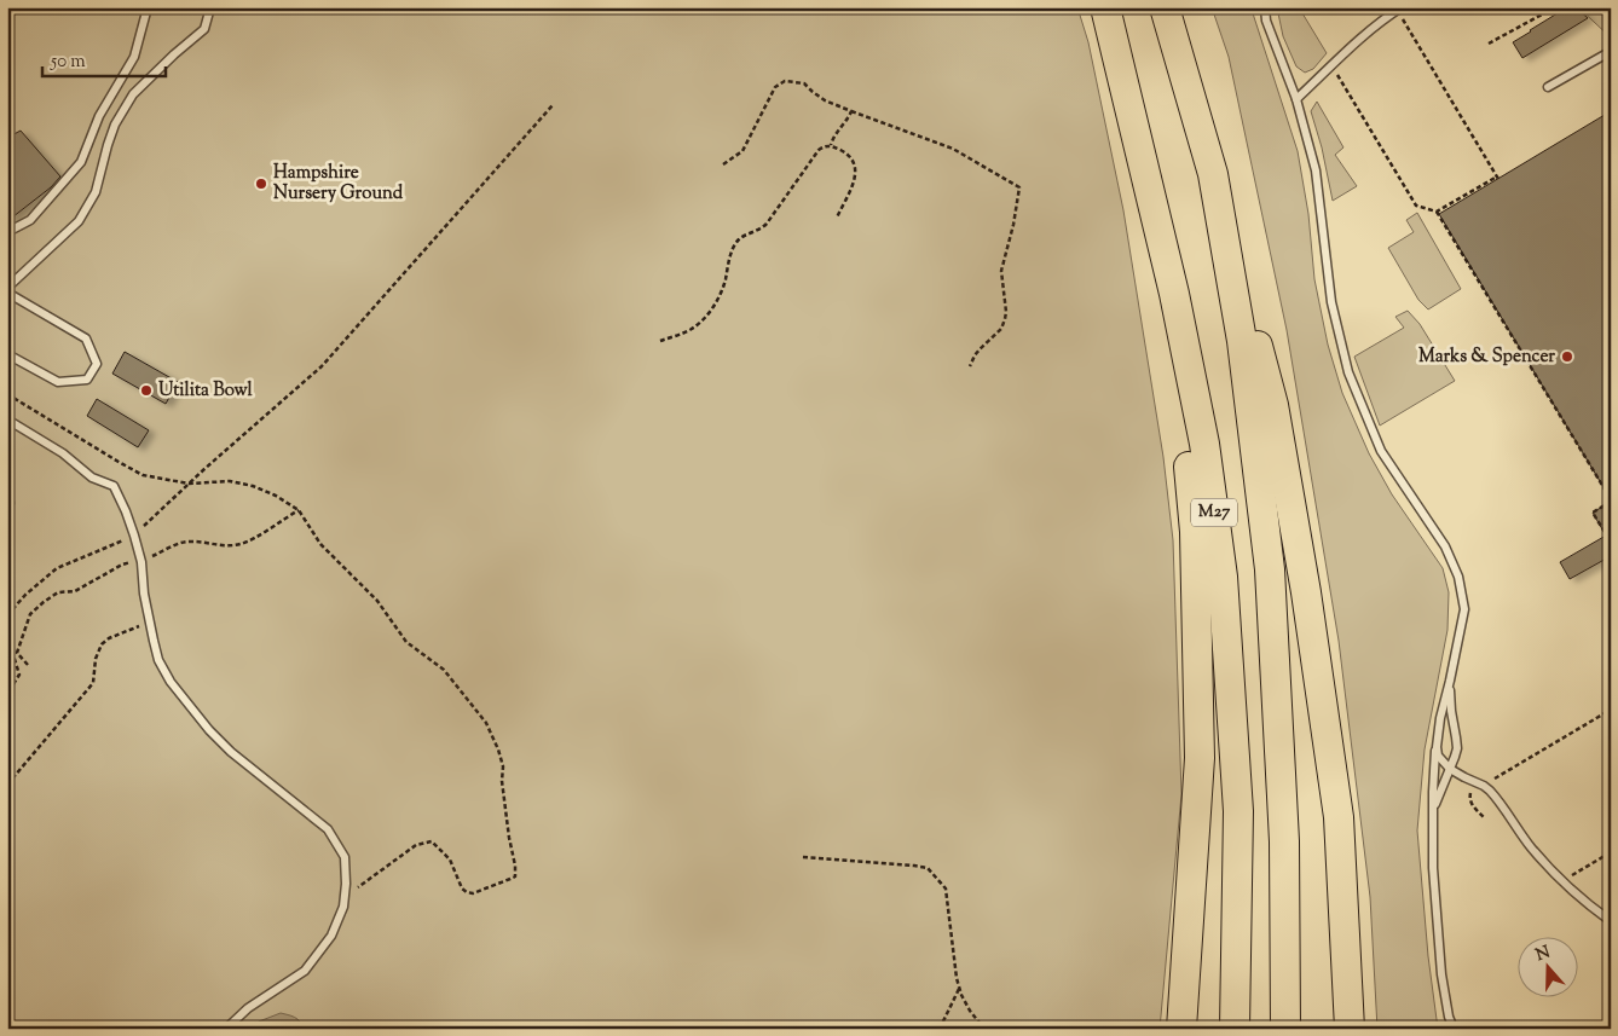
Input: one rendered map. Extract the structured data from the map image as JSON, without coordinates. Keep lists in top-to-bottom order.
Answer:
{
  "streets": {
    "highway": ["M27"]
  },
  "places": ["Hampshire Nursery Ground", "Marks & Spencer", "Utilita Bowl"],
  "scale_bar": "50 m",
  "north": "top"
}
